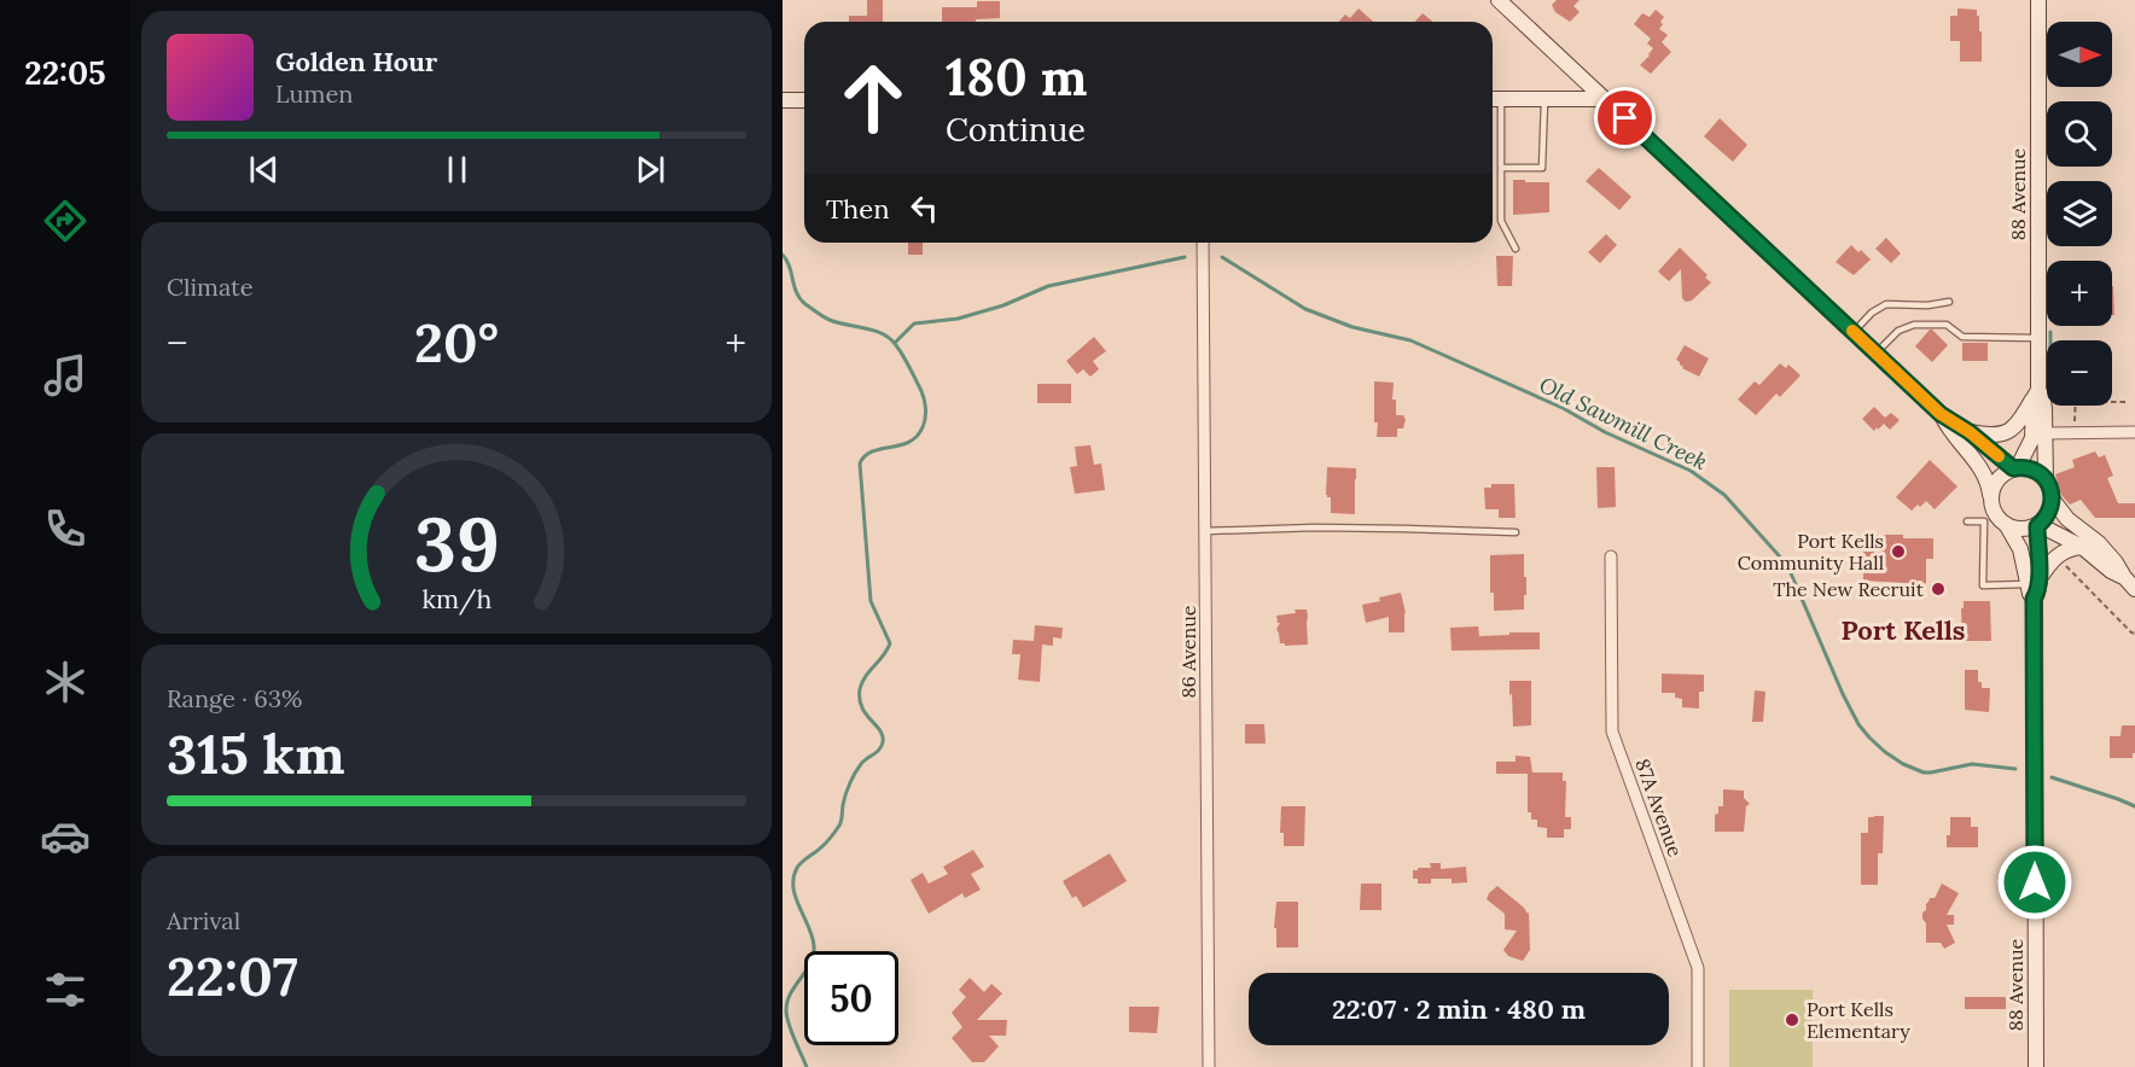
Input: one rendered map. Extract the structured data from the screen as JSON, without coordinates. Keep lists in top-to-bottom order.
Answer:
{
  "streets": {
    "main road": ["88 Avenue"],
    "street": ["86 Avenue", "87A Avenue"]
  },
  "districts": ["Port Kells"],
  "water": ["Old Sawmill Creek"],
  "places": ["Port Kells Community Hall", "The New Recruit", "Port Kells Elementary"],
  "north": "right",
  "page": {
    "tabs": "22:05",
    "map_buttons": ["+", "−"],
    "turn": ["180 m", "Continue"],
    "song": ["Golden Hour", "Lumen"],
    "then": "Then",
    "tile": [
      "Climate",
      ["Range · 63%", "315 km"],
      ["Arrival", "22:07"]
    ],
    "heat": ["−", "20°", "+"],
    "limit": "50",
    "trip": "22:07 · 2 min · 480 m",
    "gauge": ["39", "km/h"]
  }
}
